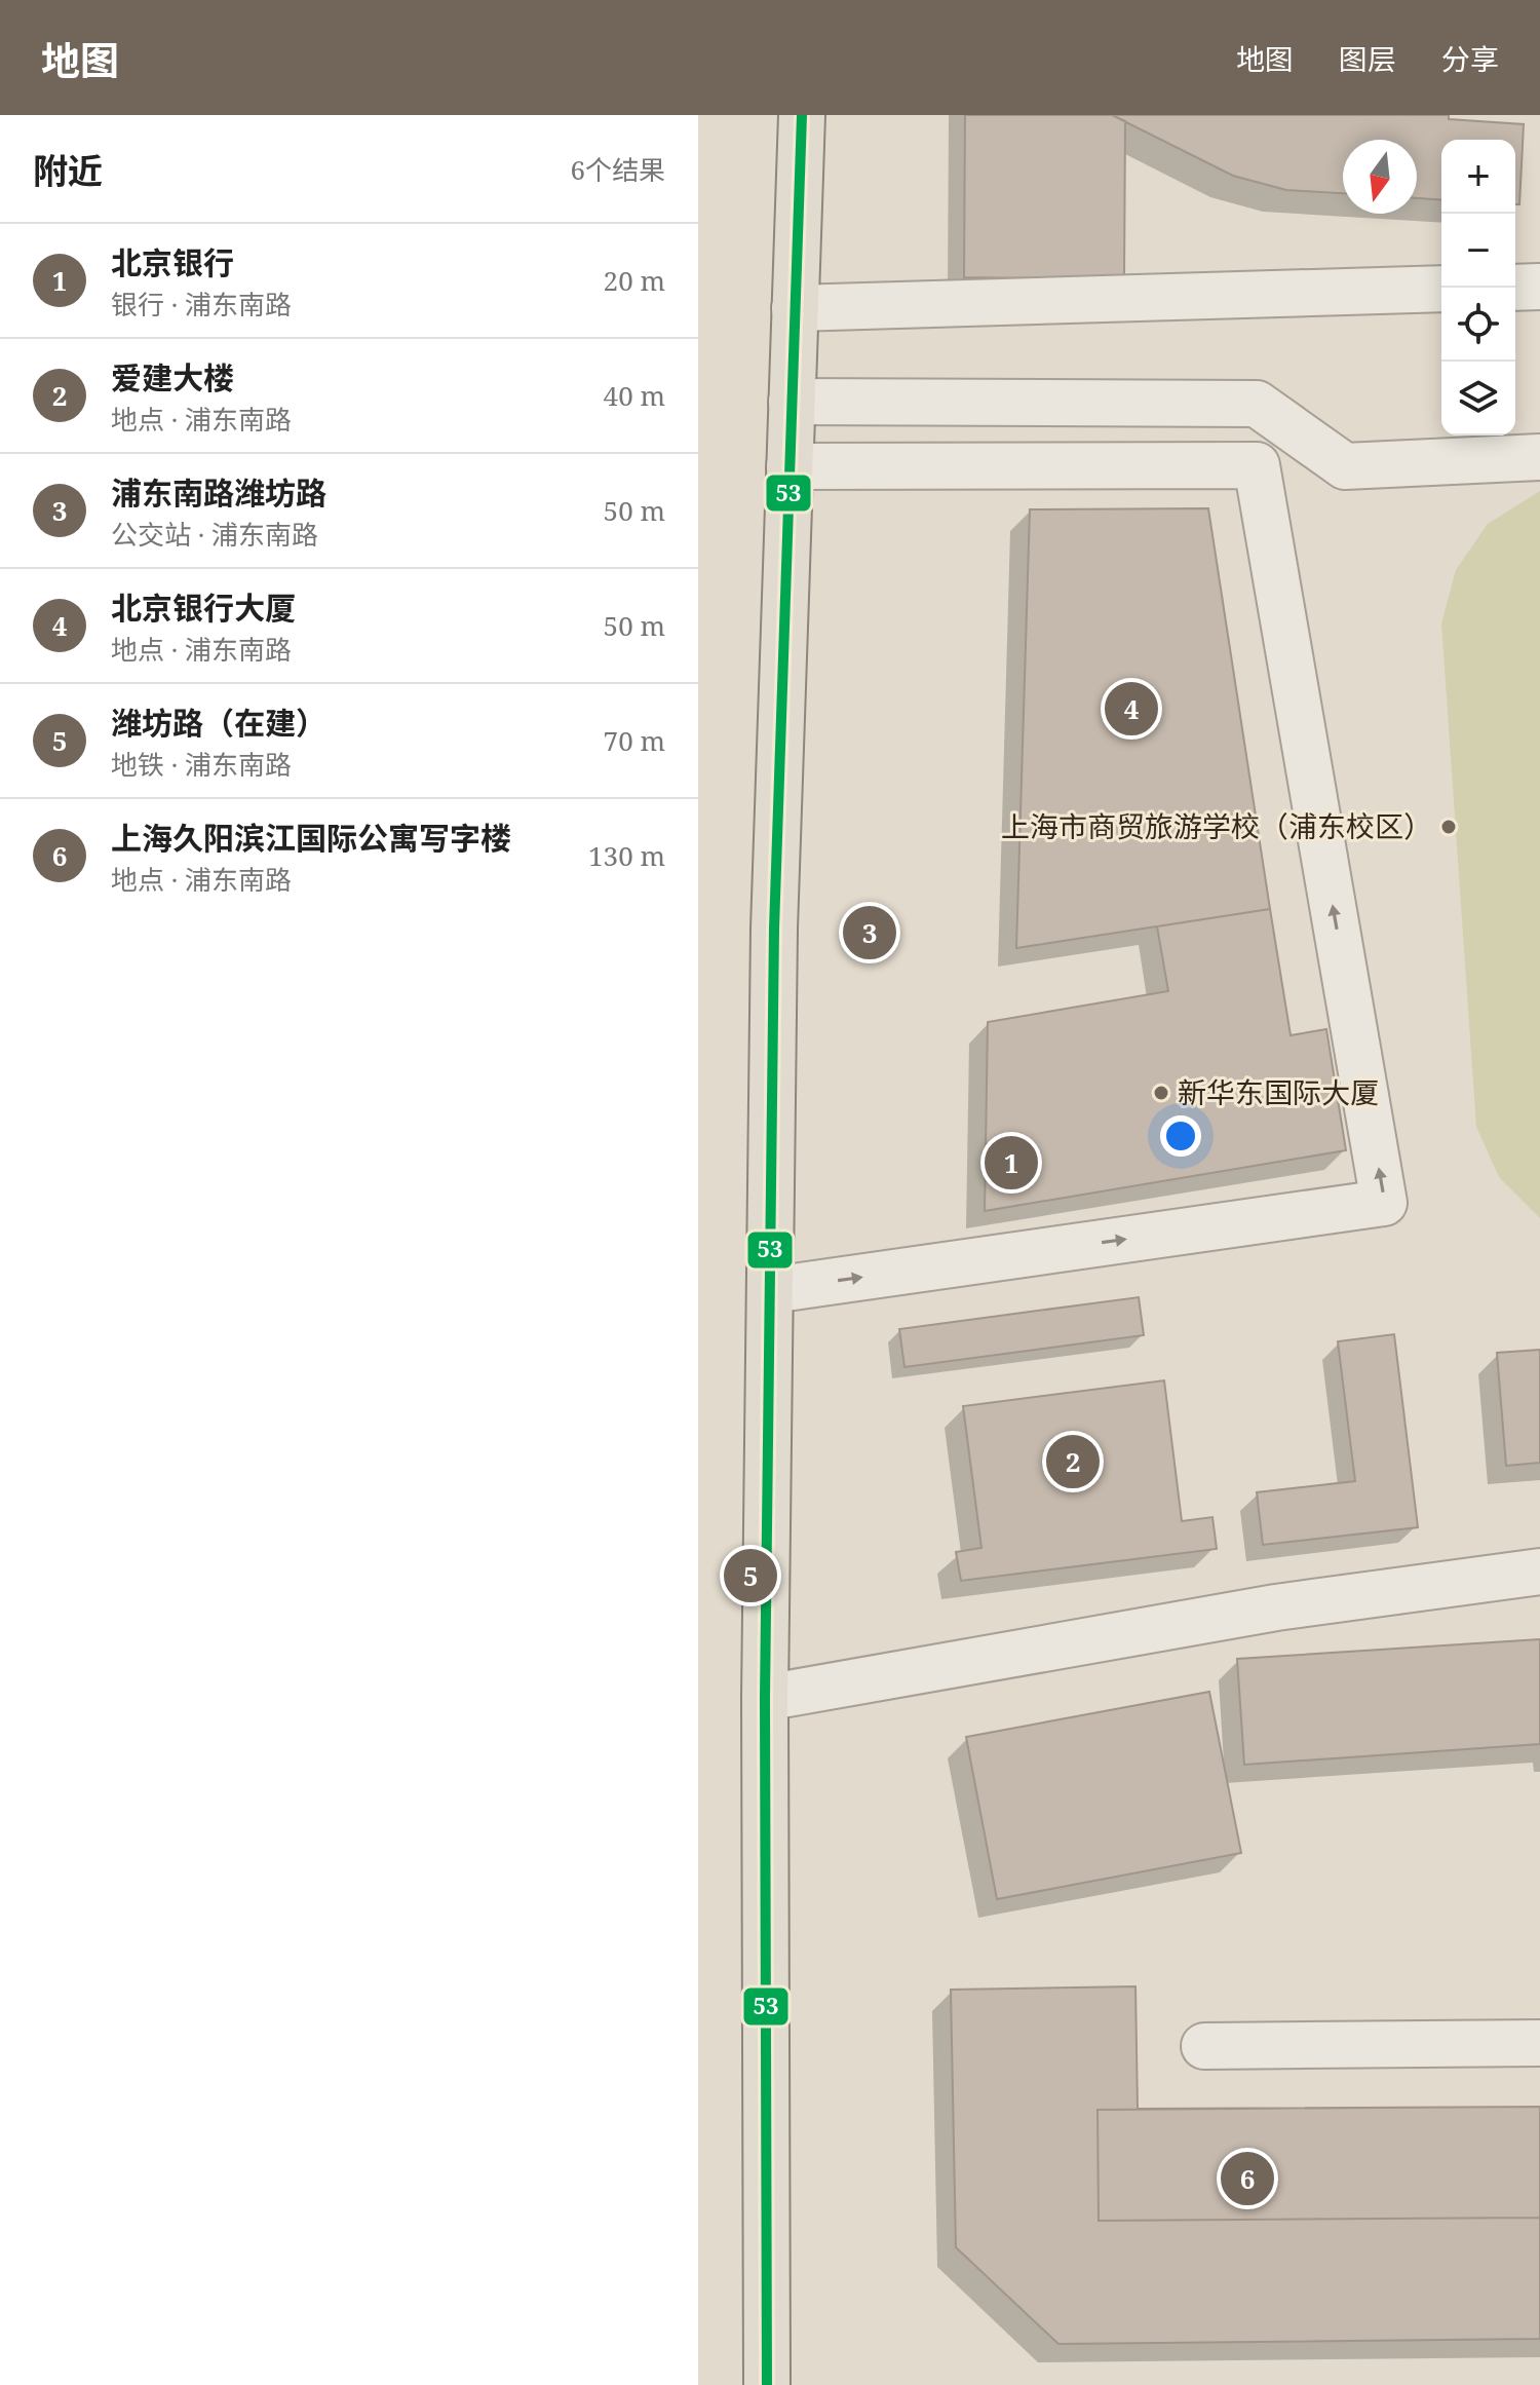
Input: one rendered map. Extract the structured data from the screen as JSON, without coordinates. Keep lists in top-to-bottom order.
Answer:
{
  "places": ["上海市商贸旅游学校（浦东校区）", "新华东国际大厦"],
  "lines": ["transit line 53"],
  "north": "bottom",
  "page": {
    "header": "地图",
    "nav": ["地图", "图层", "分享"],
    "heading": ["附近", "6个结果"],
    "map_buttons": ["+", "−"],
    "list": [
      {
        "mark": "1",
        "name": "北京银行",
        "note": "银行 · 浦东南路",
        "value": "20 m"
      },
      {
        "mark": "2",
        "name": "爱建大楼",
        "note": "地点 · 浦东南路",
        "value": "40 m"
      },
      {
        "mark": "3",
        "name": "浦东南路潍坊路",
        "note": "公交站 · 浦东南路",
        "value": "50 m"
      },
      {
        "mark": "4",
        "name": "北京银行大厦",
        "note": "地点 · 浦东南路",
        "value": "50 m"
      },
      {
        "mark": "5",
        "name": "潍坊路（在建）",
        "note": "地铁 · 浦东南路",
        "value": "70 m"
      },
      {
        "mark": "6",
        "name": "上海久阳滨江国际公寓写字楼",
        "note": "地点 · 浦东南路",
        "value": "130 m"
      }
    ],
    "pins": [
      "4",
      "3",
      "1",
      "2",
      "5",
      "6"
    ]
  }
}
